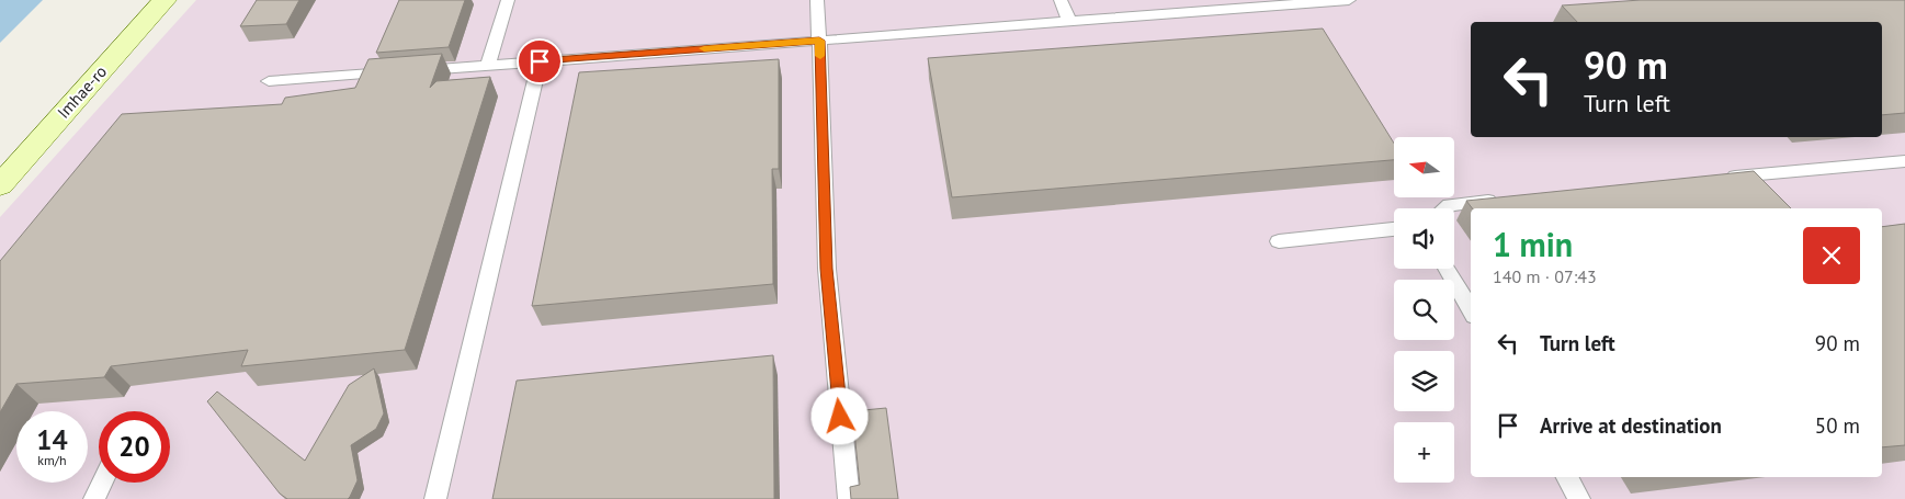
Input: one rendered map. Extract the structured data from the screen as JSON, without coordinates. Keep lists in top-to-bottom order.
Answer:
{
  "streets": {
    "street": ["Imhae-ro"]
  },
  "north": "left",
  "page": {
    "turn": ["90 m", "Turn left"],
    "map_buttons": "+",
    "heading": ["1 min", "140 m · 07:43"],
    "list": [
      {
        "name": "Turn left",
        "value": "90 m"
      },
      {
        "name": "Arrive at destination",
        "value": "50 m"
      }
    ],
    "speed": "14 km/h",
    "limit": "20"
  }
}
